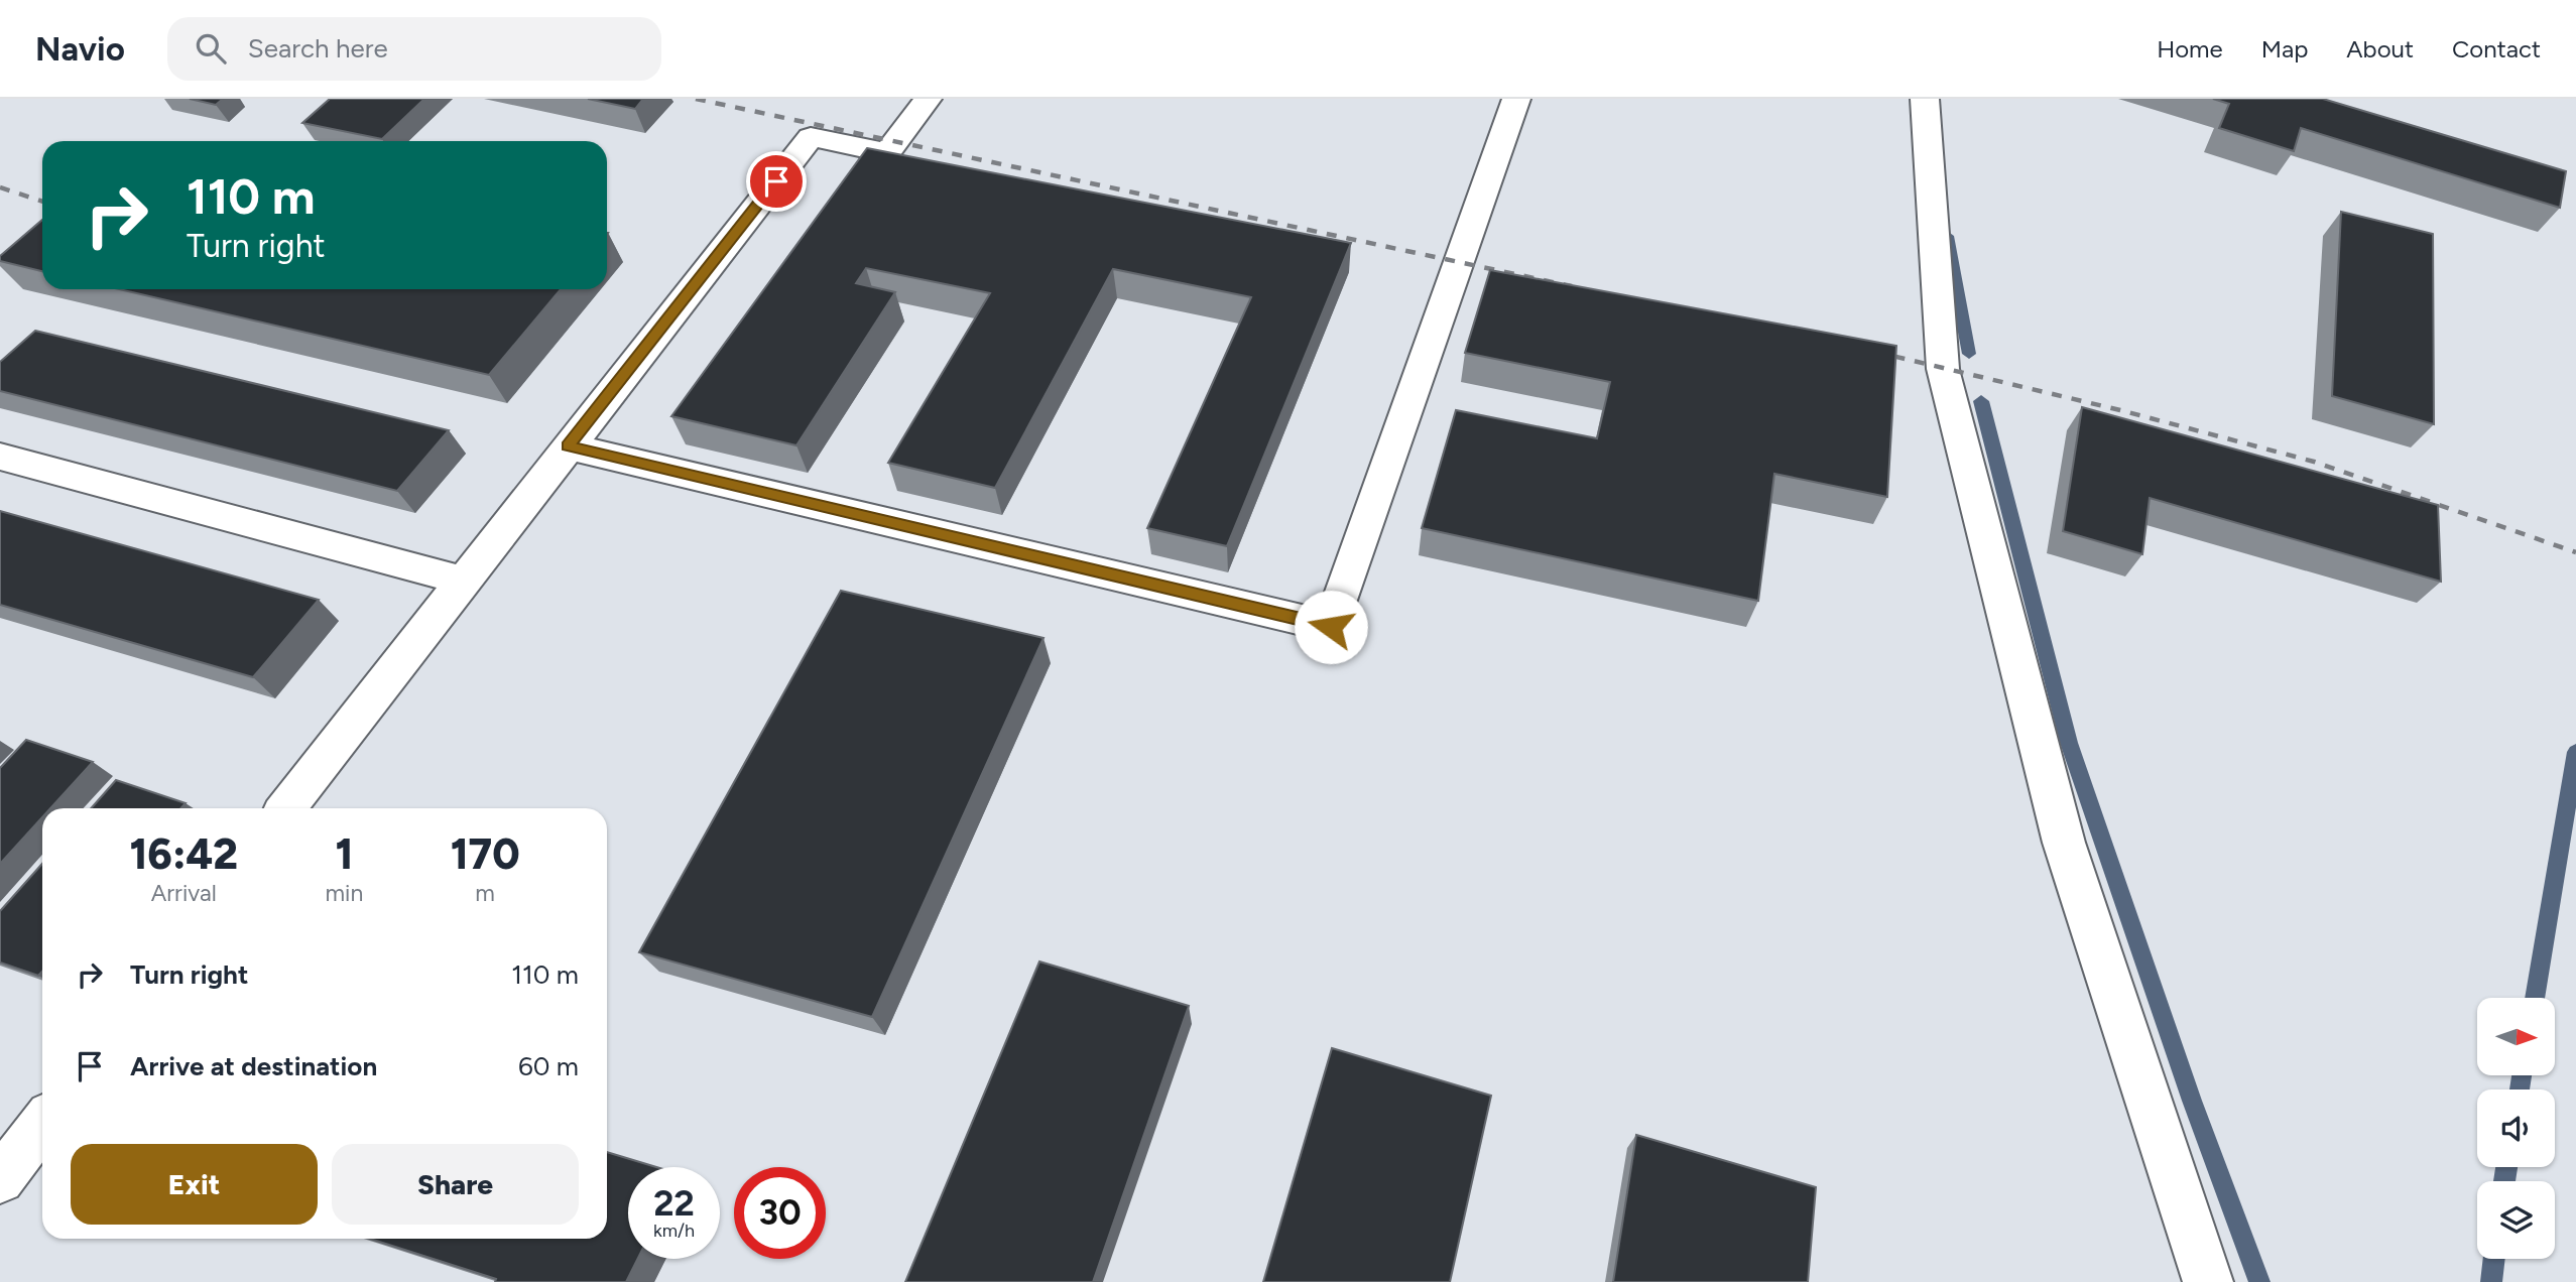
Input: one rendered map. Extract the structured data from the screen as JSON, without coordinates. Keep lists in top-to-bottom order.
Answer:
{
  "north": "right",
  "page": {
    "header": "Navio",
    "search": "Search here",
    "nav": [
      "Home",
      "Map",
      "About",
      "Contact"
    ],
    "turn": ["110 m", "Turn right"],
    "eta": [
      "16:42",
      "Arrival",
      "1",
      "min",
      "170",
      "m"
    ],
    "list": [
      {
        "name": "Turn right",
        "value": "110 m"
      },
      {
        "name": "Arrive at destination",
        "value": "60 m"
      }
    ],
    "buttons": ["Exit", "Share"],
    "speed": "22 km/h",
    "limit": "30"
  }
}
